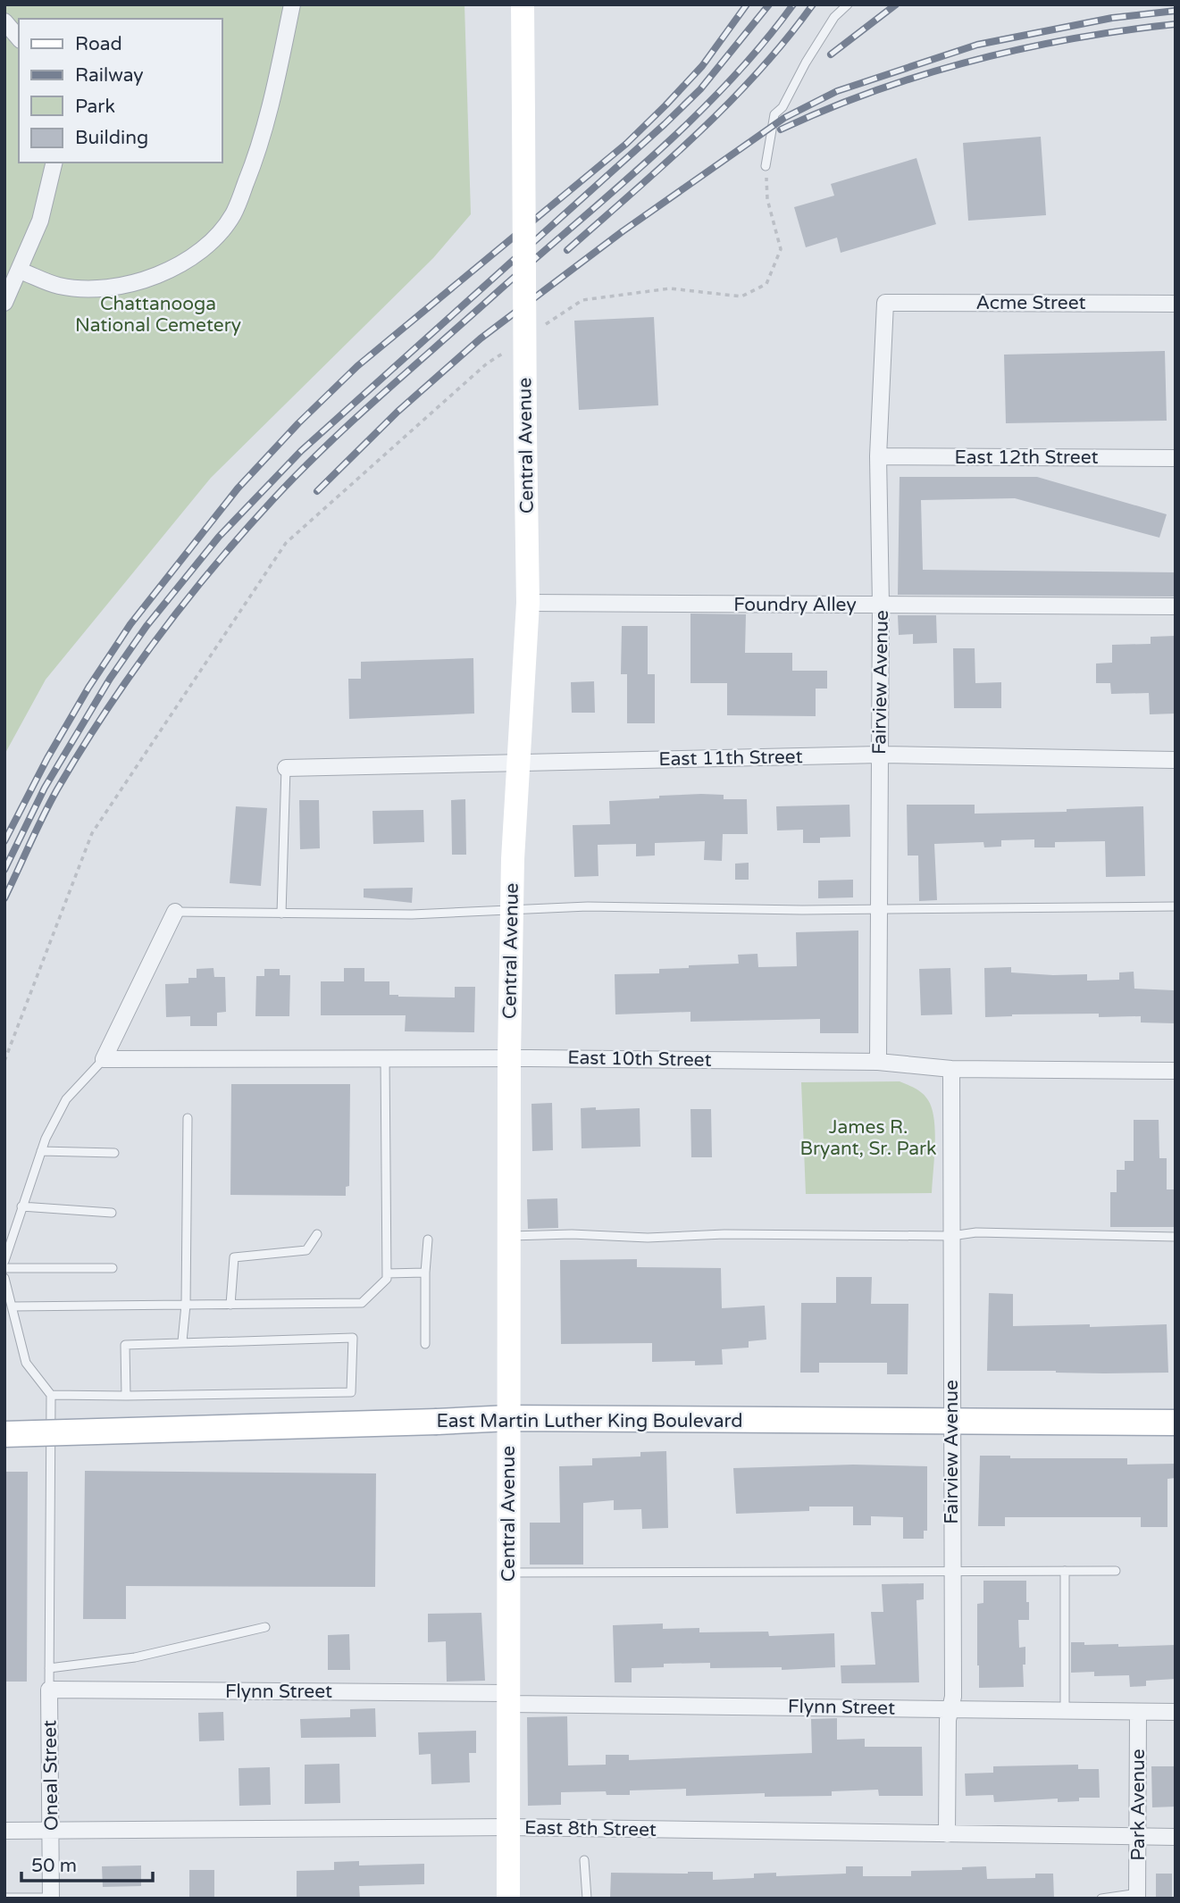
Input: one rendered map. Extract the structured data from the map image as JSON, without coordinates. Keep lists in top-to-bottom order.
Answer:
{
  "streets": {
    "main road": ["Central Avenue", "East Martin Luther King Boulevard"],
    "street": [
      "Acme Street",
      "East 12th Street",
      "Foundry Alley",
      "Fairview Avenue",
      "East 11th Street",
      "East 10th Street",
      "Flynn Street",
      "Oneal Street",
      "Park Avenue",
      "East 8th Street"
    ]
  },
  "crossings": [
    ["Acme Street", "Fairview Avenue"],
    ["Central Avenue", "Foundry Alley"],
    ["Central Avenue", "East 11th Street"],
    ["Central Avenue", "East 10th Street"],
    ["Central Avenue", "East Martin Luther King Boulevard"],
    ["Central Avenue", "Flynn Street"],
    ["Central Avenue", "East 8th Street"],
    ["East 12th Street", "Fairview Avenue"],
    ["Foundry Alley", "Fairview Avenue"],
    ["Fairview Avenue", "East 11th Street"],
    ["Fairview Avenue", "East 10th Street"],
    ["Fairview Avenue", "East Martin Luther King Boulevard"],
    ["Fairview Avenue", "Flynn Street"],
    ["Fairview Avenue", "East 8th Street"],
    ["Flynn Street", "Oneal Street"],
    ["Flynn Street", "Park Avenue"],
    ["Oneal Street", "East 8th Street"],
    ["Park Avenue", "East 8th Street"]
  ],
  "parks": ["Chattanooga National Cemetery", "James R. Bryant, Sr. Park"],
  "legend": [
    "Road",
    "Railway",
    "Park",
    "Building"
  ],
  "scale_bar": "50 m"
}
